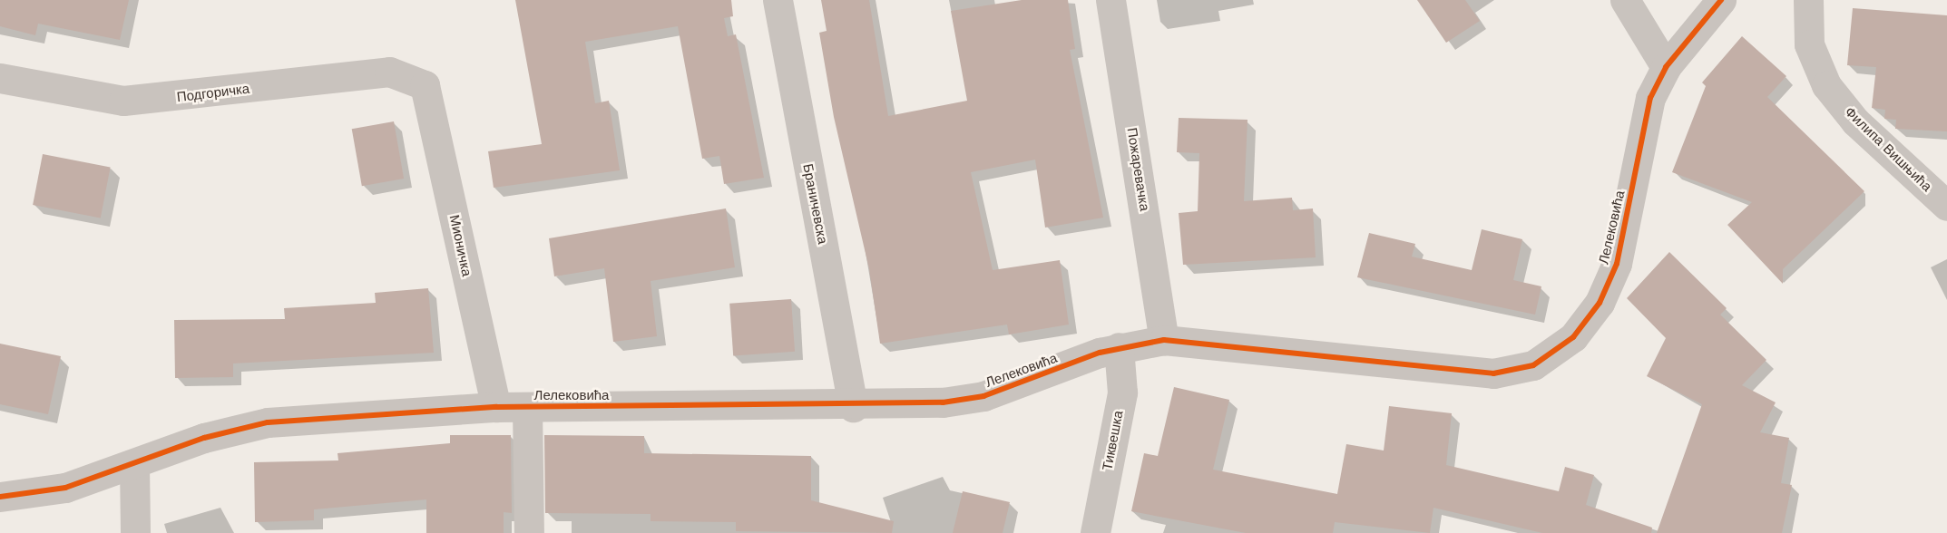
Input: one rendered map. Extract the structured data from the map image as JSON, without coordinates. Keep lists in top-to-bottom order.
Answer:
{
  "streets": {
    "street": [
      "Подгоричка",
      "Филипа Вишњића",
      "Пожаревачка",
      "Браничевска",
      "Лелековића",
      "Мионичка",
      "Тиквешка"
    ]
  },
  "crossings": [
    ["Подгоричка", "Мионичка"],
    ["Пожаревачка", "Лелековића"],
    ["Браничевска", "Лелековића"],
    ["Лелековића", "Мионичка"],
    ["Лелековића", "Тиквешка"]
  ]
}
